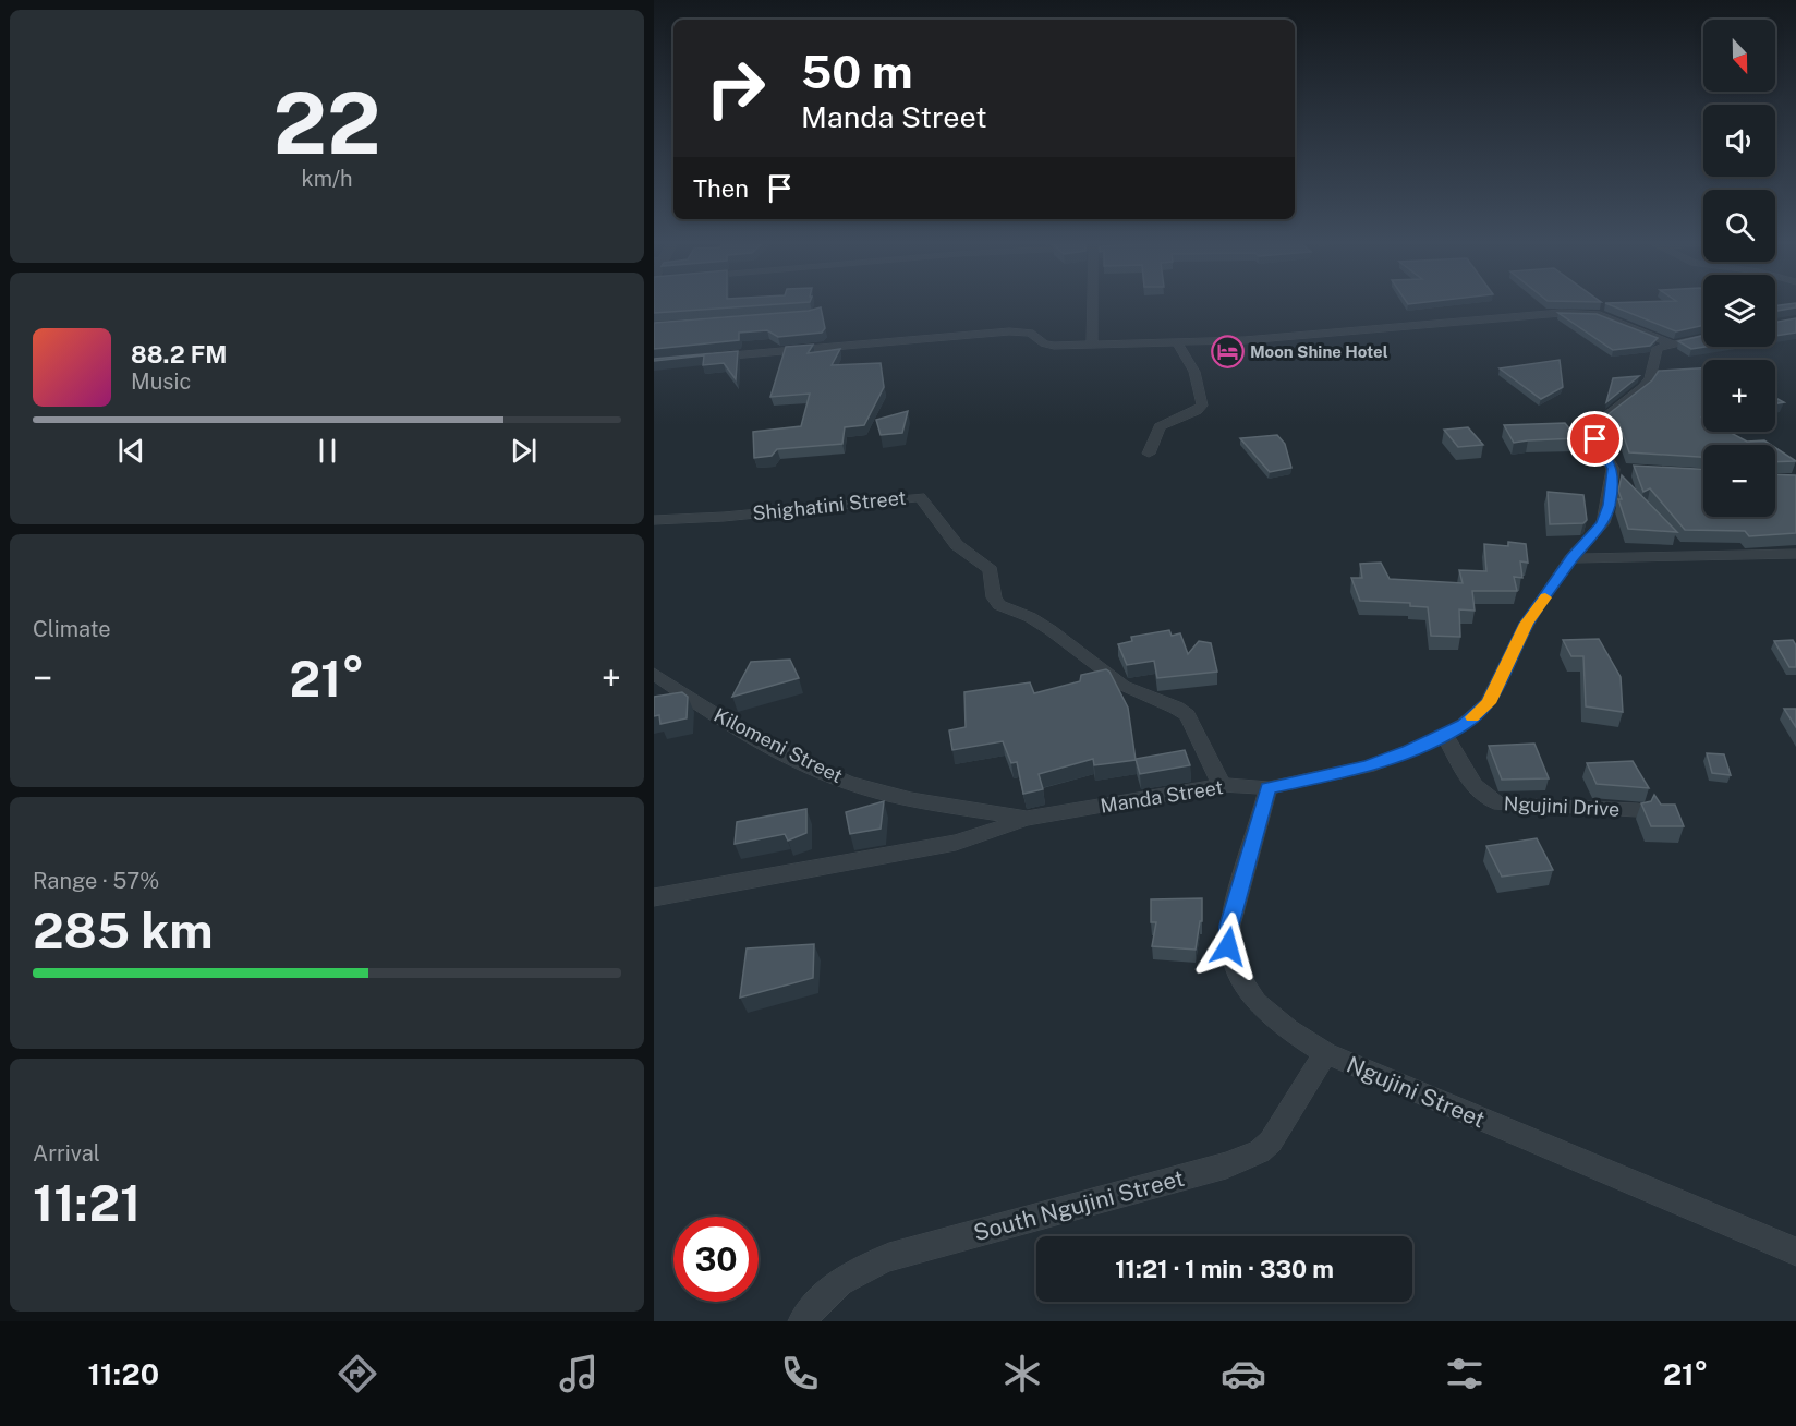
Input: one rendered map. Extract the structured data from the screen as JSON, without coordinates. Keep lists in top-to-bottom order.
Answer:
{
  "streets": {
    "street": [
      "Shighatini Street",
      "Kilomeni Street",
      "Manda Street",
      "Ngujini Drive",
      "Ngujini Street",
      "South Ngujini Street"
    ]
  },
  "crossings": [
    ["Shighatini Street", "Manda Street"],
    ["Kilomeni Street", "Manda Street"],
    ["Manda Street", "Ngujini Drive"],
    ["Manda Street", "Ngujini Street"],
    ["Ngujini Street", "South Ngujini Street"]
  ],
  "places": {
    "hotel": ["Moon Shine Hotel"]
  },
  "north": "bottom",
  "page": {
    "tile": [
      ["22", "km/h"],
      "Climate",
      ["Range · 57%", "285 km"],
      ["Arrival", "11:21"]
    ],
    "map_buttons": ["+", "−"],
    "turn": ["50 m", "Manda Street"],
    "then": "Then",
    "song": ["88.2 FM", "Music"],
    "heat": ["−", "21°", "+"],
    "limit": "30",
    "trip": "11:21 · 1 min · 330 m",
    "tabs": ["11:20", "21°"]
  }
}
